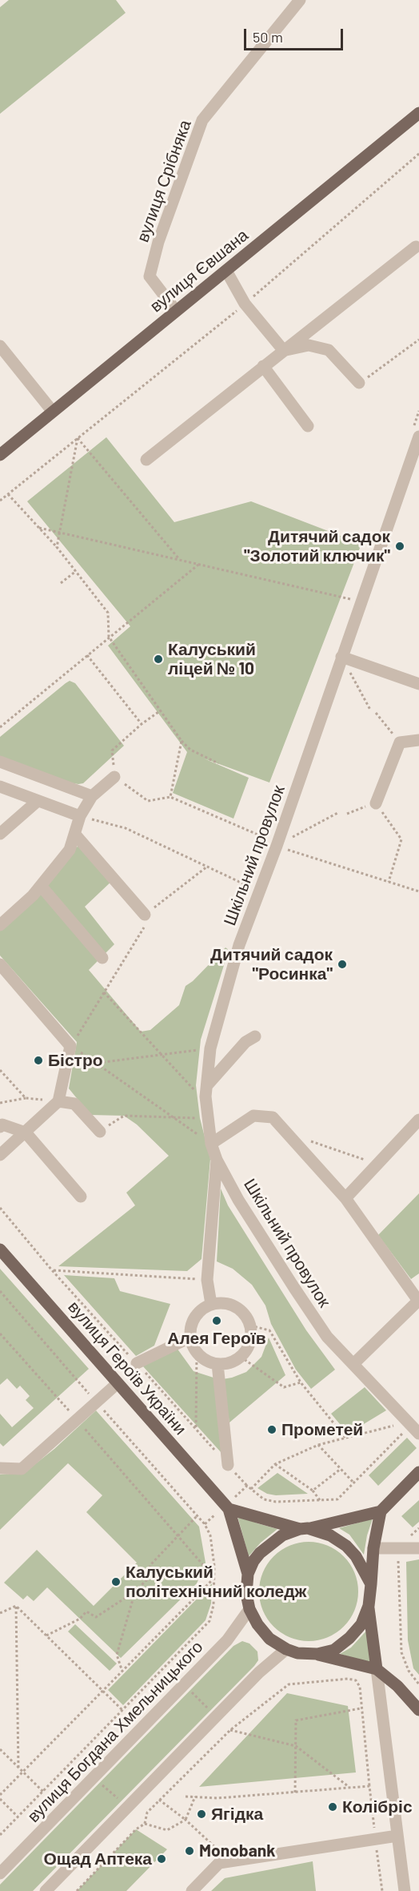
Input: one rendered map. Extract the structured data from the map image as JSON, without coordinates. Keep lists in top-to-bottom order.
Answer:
{
  "streets": {
    "main road": ["вулиця Євшана", "вулиця Героїв України"],
    "street": ["вулиця Срібняка", "Шкільний провулок", "вулиця Богдана Хмельницького"]
  },
  "crossings": [
    ["вулиця Срібняка", "вулиця Євшана"],
    ["вулиця Героїв України", "вулиця Богдана Хмельницького"]
  ],
  "places": [
    "Дитячий садок \"Золотий ключик\"",
    "Калуський ліцей № 10",
    "Дитячий садок \"Росинка\"",
    "Бістро",
    "Алея Героїв",
    "Прометей",
    "Калуський політехнічний коледж",
    "Колібріс",
    "Ягідка",
    "Monobank",
    "Ощад Аптека"
  ],
  "scale_bar": "50 m"
}
